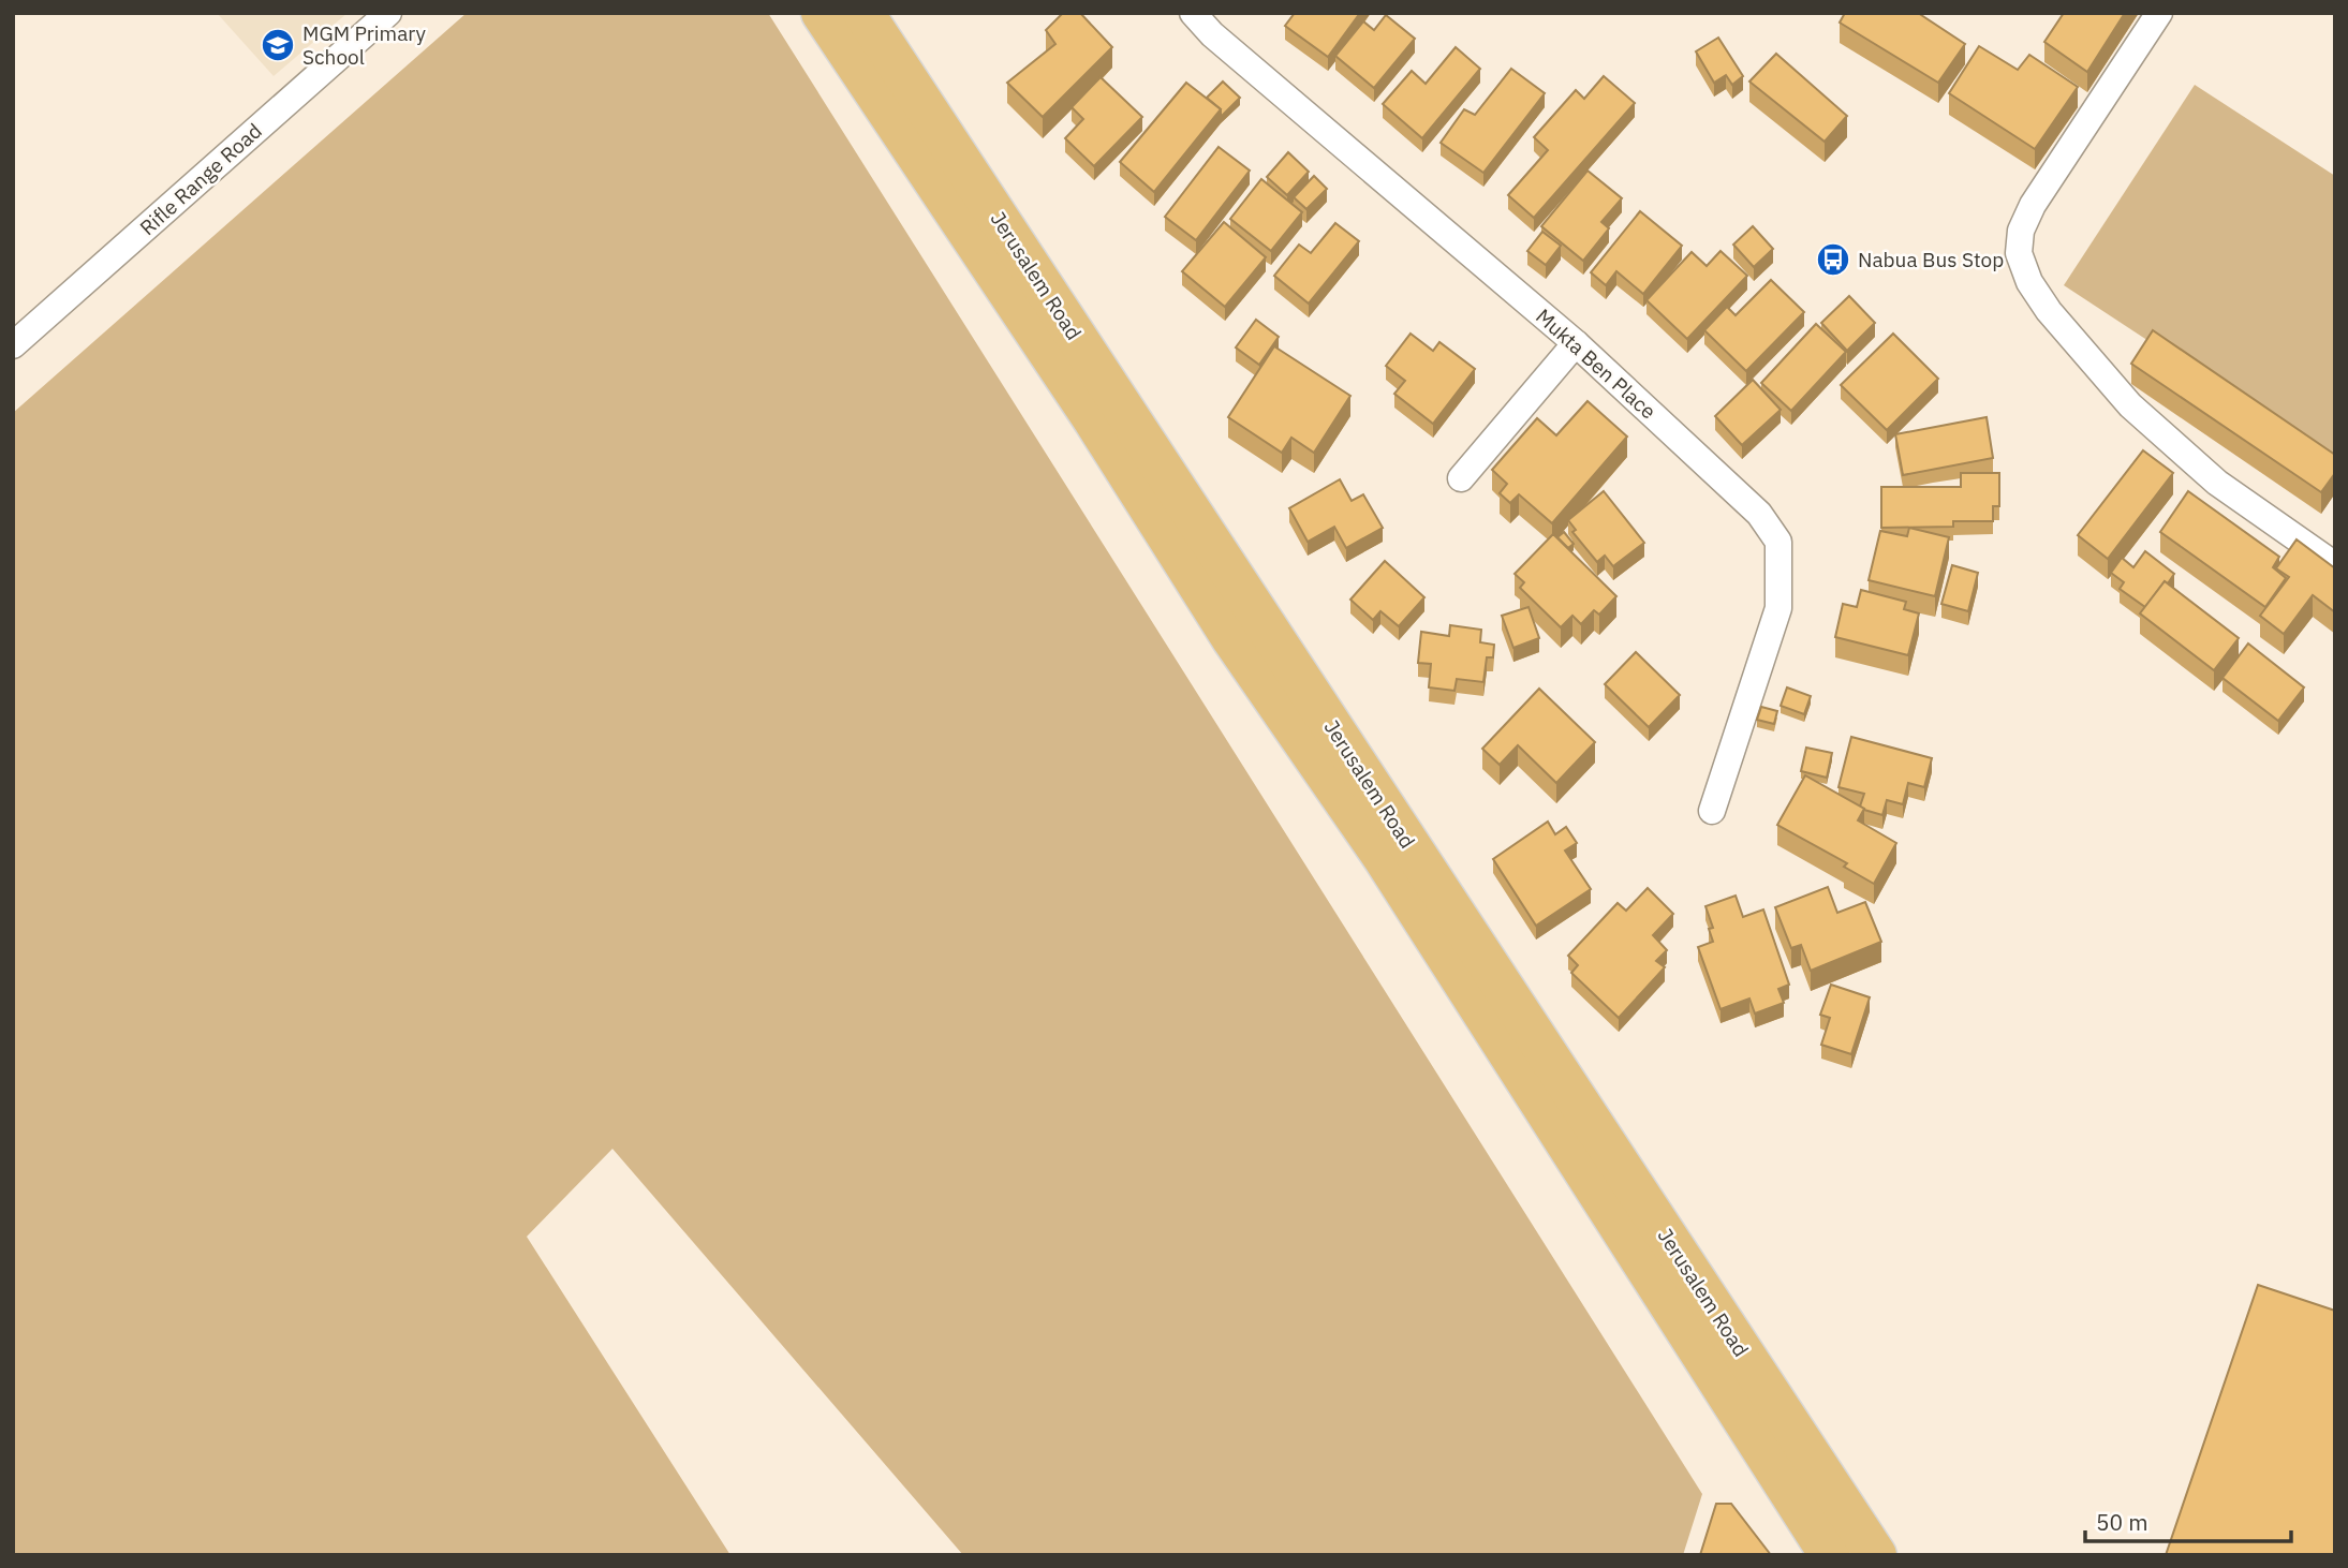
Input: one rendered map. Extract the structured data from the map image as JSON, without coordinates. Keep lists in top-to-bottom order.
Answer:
{
  "streets": {
    "main road": ["Jerusalem Road"],
    "street": ["Rifle Range Road", "Mukta Ben Place"]
  },
  "places": {
    "school or university": ["MGM Primary School"],
    "bus stop": ["Nabua Bus Stop"]
  },
  "scale_bar": "50 m"
}
